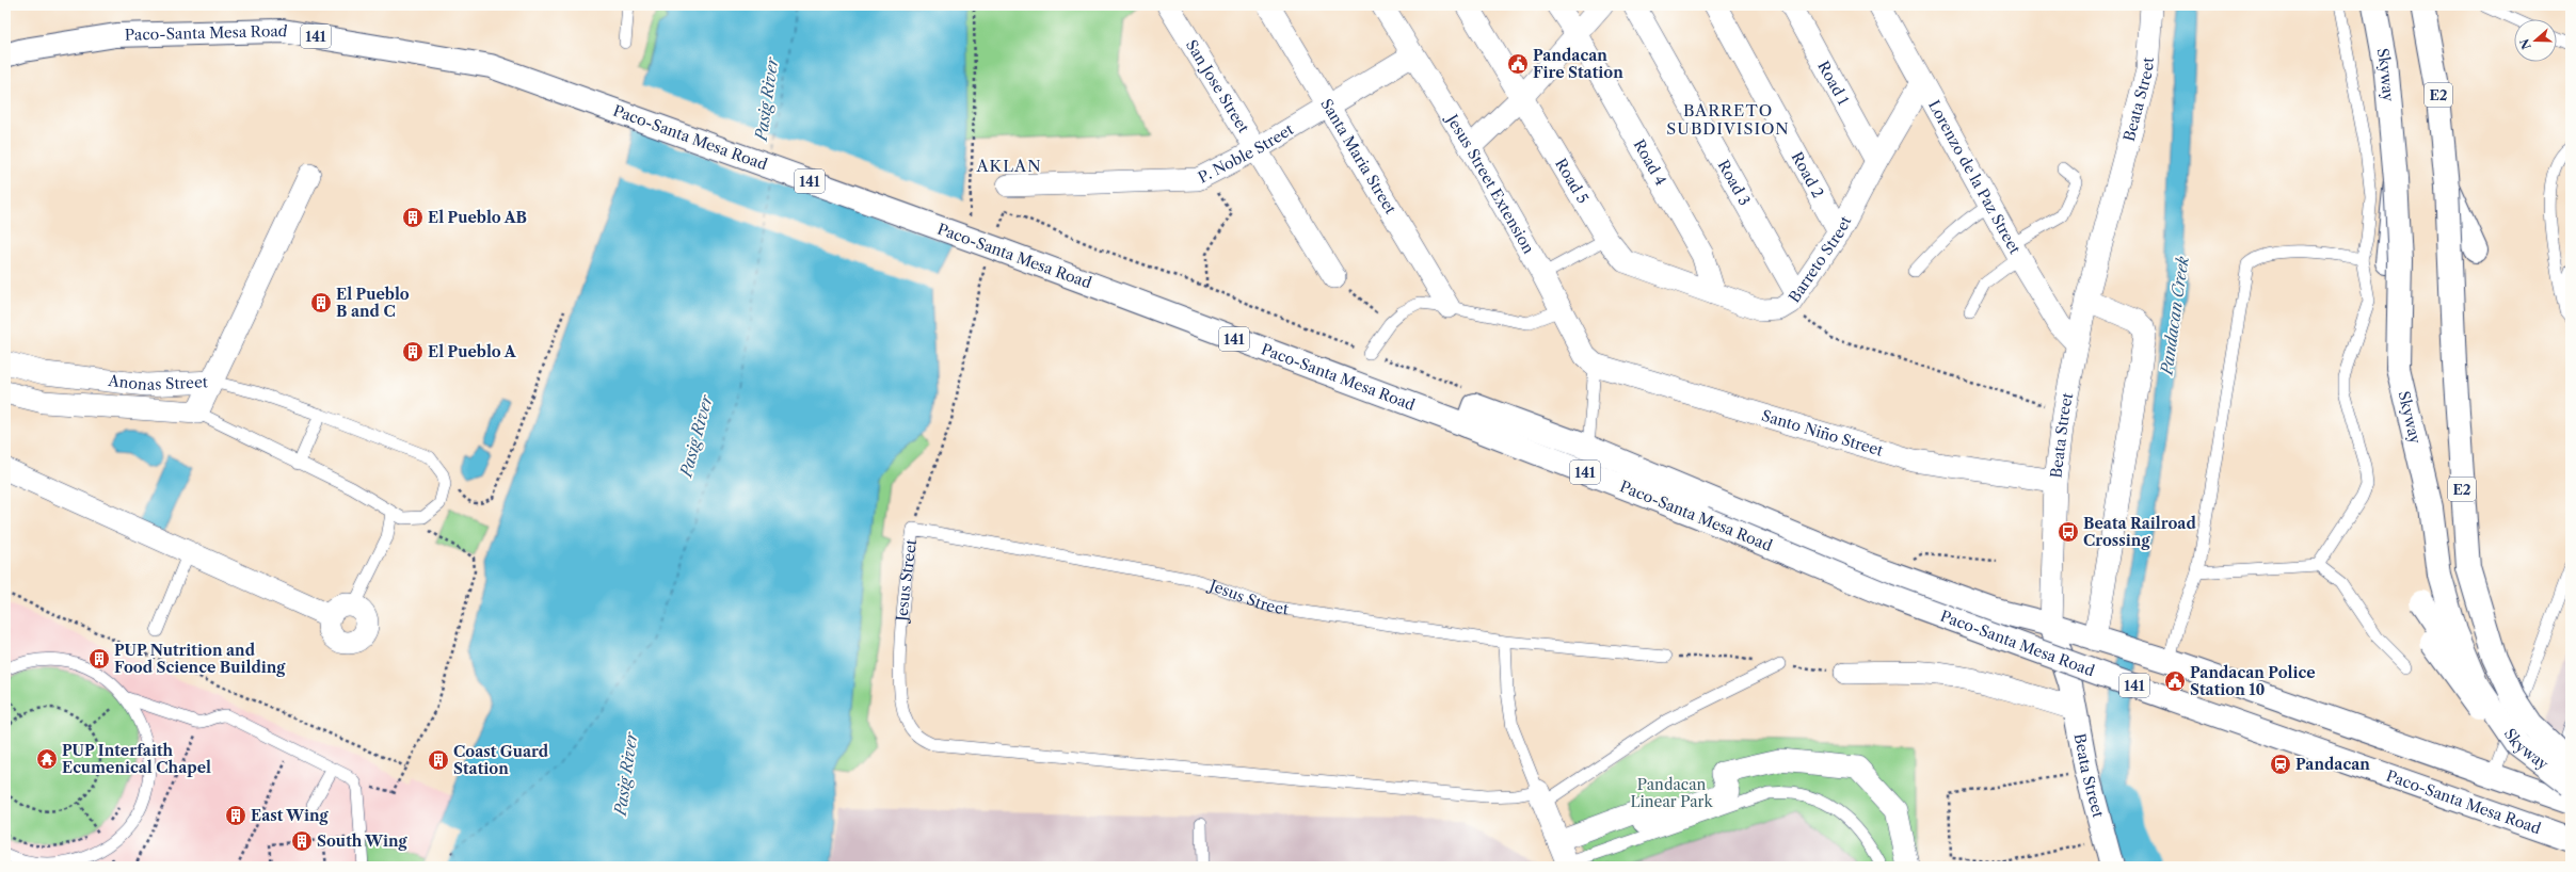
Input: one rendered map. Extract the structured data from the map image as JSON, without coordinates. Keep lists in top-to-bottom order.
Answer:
{
  "streets": {
    "main road": [
      "Paco-Santa Mesa Road",
      "141",
      "Skyway",
      "E2",
      "Beata Street"
    ],
    "street": [
      "Road 1",
      "San Jose Street",
      "P. Noble Street",
      "Santa Maria Street",
      "Road 4",
      "Road 2",
      "Lorenzo de la Paz Street",
      "Road 5",
      "Road 3",
      "Jesus Street Extension",
      "Barreto Street",
      "Anonas Street",
      "Santo Niño Street"
    ],
    "lane": ["Jesus Street"]
  },
  "crossings": [
    ["Paco-Santa Mesa Road", "Beata Street"],
    ["Road 1", "Barreto Street"],
    ["San Jose Street", "P. Noble Street"],
    ["Beata Street", "Lorenzo de la Paz Street"],
    ["Beata Street", "Santo Niño Street"],
    ["P. Noble Street", "Santa Maria Street"],
    ["P. Noble Street", "Jesus Street Extension"],
    ["Road 4", "Barreto Street"],
    ["Road 2", "Barreto Street"],
    ["Lorenzo de la Paz Street", "Barreto Street"],
    ["Road 5", "Barreto Street"],
    ["Road 3", "Barreto Street"],
    ["Jesus Street Extension", "Santo Niño Street"]
  ],
  "districts": ["BARRETO SUBDIVISION", "AKLAN"],
  "water": ["Pasig River", "Pandacan Creek"],
  "parks": ["Pandacan Linear Park"],
  "places": {
    "public building": ["Pandacan Fire Station", "Pandacan Police Station 10"],
    "building": [
      "El Pueblo AB",
      "El Pueblo B and C",
      "El Pueblo A",
      "PUP Nutrition and Food Science Building",
      "Coast Guard Station",
      "East Wing",
      "South Wing"
    ],
    "bus stop": ["Beata Railroad Crossing"],
    "temple": ["PUP Interfaith Ecumenical Chapel"],
    "station": ["Pandacan"]
  },
  "north": "left"
}
